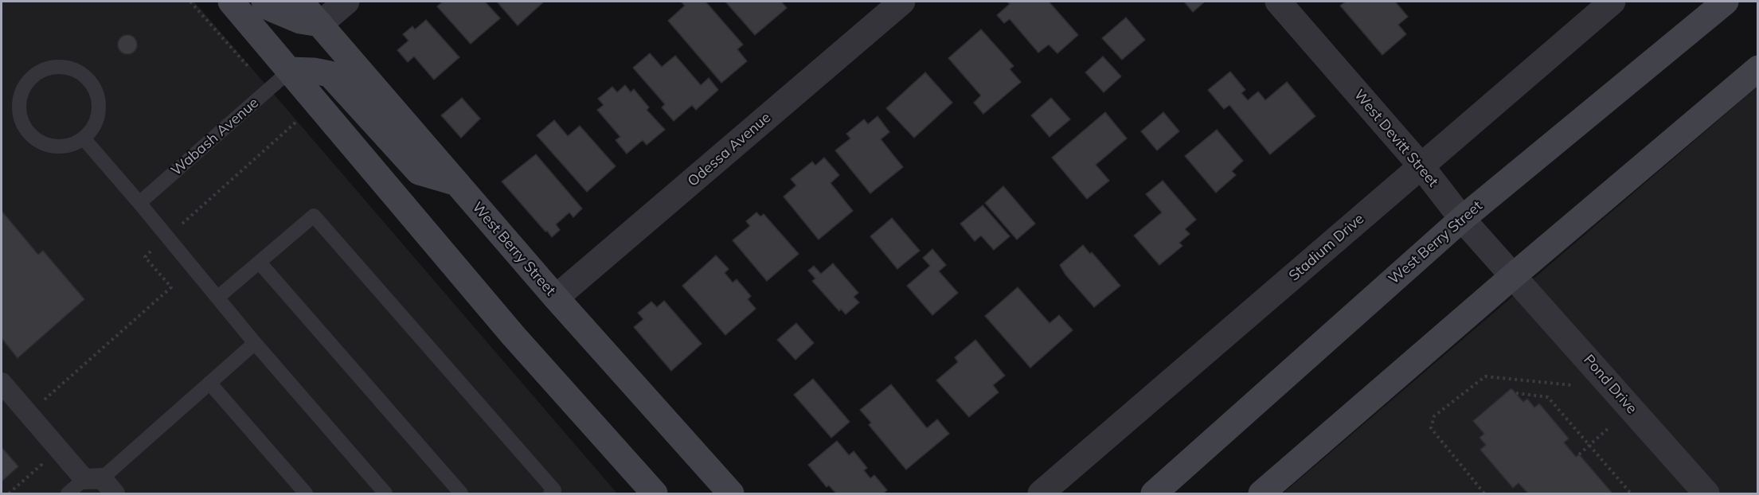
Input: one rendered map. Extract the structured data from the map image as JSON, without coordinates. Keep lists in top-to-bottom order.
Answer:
{
  "streets": {
    "main road": ["West Berry Street"],
    "street": [
      "West Devitt Street",
      "Odessa Avenue",
      "Stadium Drive",
      "Pond Drive"
    ],
    "lane": ["Wabash Avenue"]
  },
  "crossings": [
    ["West Devitt Street", "West Berry Street"],
    ["West Devitt Street", "Stadium Drive"],
    ["West Devitt Street", "Pond Drive"],
    ["Odessa Avenue", "West Berry Street"]
  ]
}
